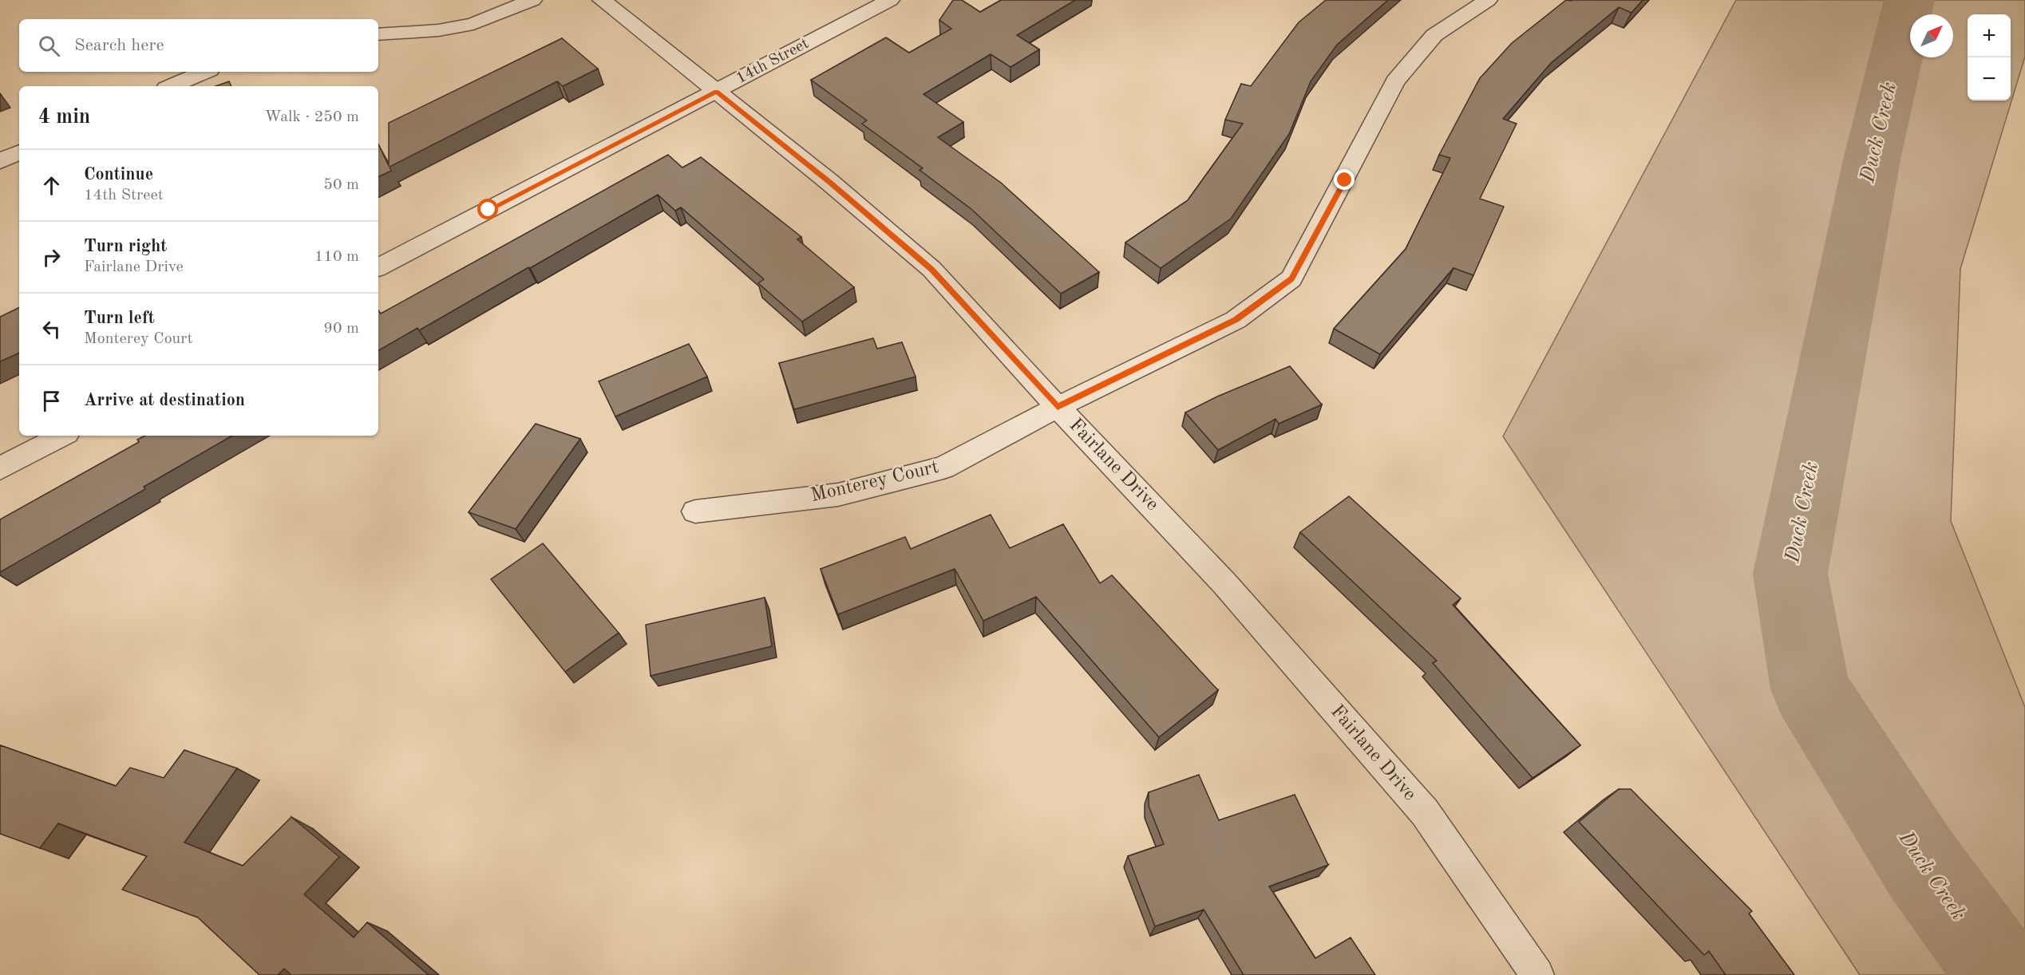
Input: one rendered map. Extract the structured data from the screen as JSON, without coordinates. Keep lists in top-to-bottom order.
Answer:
{
  "streets": {
    "street": ["14th Street", "Fairlane Drive", "Monterey Court"]
  },
  "crossings": [
    ["14th Street", "Fairlane Drive"],
    ["Fairlane Drive", "Monterey Court"]
  ],
  "water": ["Duck Creek"],
  "north": "top right",
  "page": {
    "map_buttons": ["+", "−"],
    "search": "Search here",
    "heading": ["4 min", "Walk · 250 m"],
    "list": [
      ["Continue", "14th Street", "50 m"],
      ["Turn right", "Fairlane Drive", "110 m"],
      ["Turn left", "Monterey Court", "90 m"],
      "Arrive at destination"
    ]
  }
}
